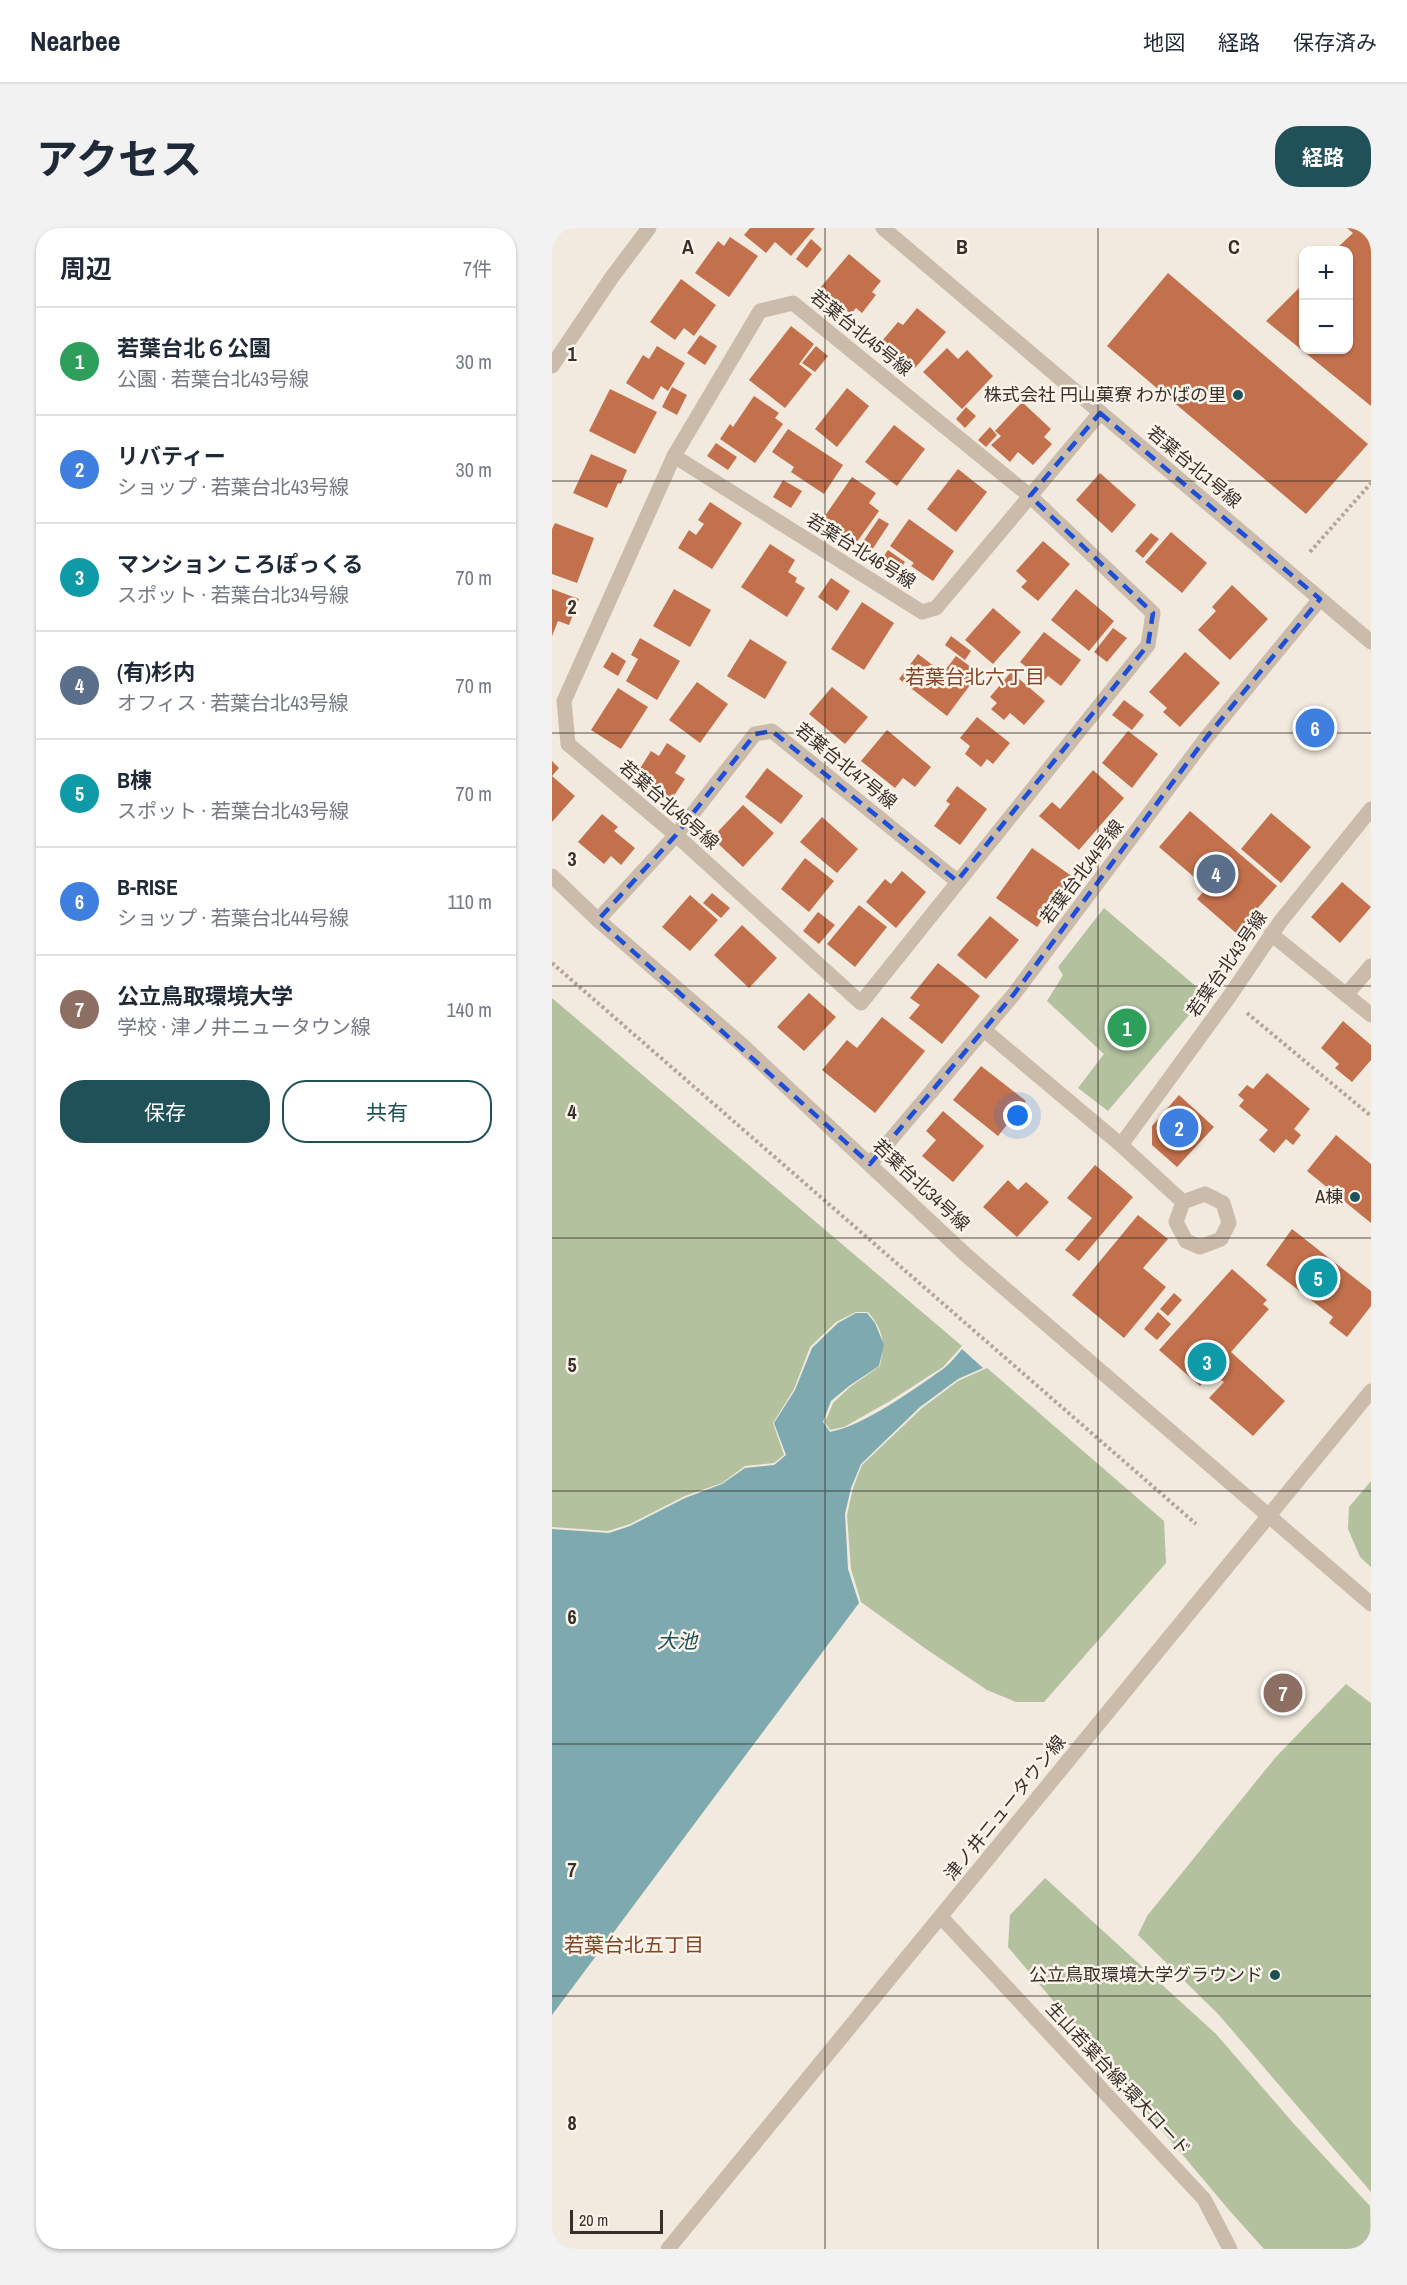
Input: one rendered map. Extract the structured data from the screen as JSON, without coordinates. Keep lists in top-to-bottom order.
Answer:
{
  "streets": {
    "street": [
      "若葉台北45号線",
      "若葉台北1号線",
      "若葉台北46号線",
      "若葉台北47号線",
      "若葉台北44号線",
      "若葉台北43号線",
      "若葉台北34号線",
      "津ノ井ニュータウン線",
      "生山若葉台線;環大ロード"
    ]
  },
  "crossings": [
    ["若葉台北45号線", "若葉台北46号線"],
    ["若葉台北45号線", "若葉台北47号線"],
    ["若葉台北1号線", "若葉台北46号線"],
    ["若葉台北1号線", "若葉台北44号線"],
    ["若葉台北47号線", "若葉台北34号線"],
    ["若葉台北44号線", "若葉台北34号線"],
    ["若葉台北34号線", "津ノ井ニュータウン線"],
    ["津ノ井ニュータウン線", "生山若葉台線;環大ロード"]
  ],
  "districts": ["若葉台北六丁目", "若葉台北五丁目"],
  "water": ["大池"],
  "places": ["株式会社 円山菓寮 わかばの里", "A棟", "公立鳥取環境大学グラウンド"],
  "scale_bar": "20 m",
  "page": {
    "header": "Nearbee",
    "nav": ["地図", "経路", "保存済み"],
    "title": "アクセス",
    "buttons": [
      "経路",
      ["保存", "共有"]
    ],
    "heading": ["周辺", "7件"],
    "map_buttons": ["+", "−"],
    "list": [
      {
        "mark": "1",
        "name": "若葉台北６公園",
        "note": "公園 · 若葉台北43号線",
        "value": "30 m"
      },
      {
        "mark": "2",
        "name": "リバティー",
        "note": "ショップ · 若葉台北43号線",
        "value": "30 m"
      },
      {
        "mark": "3",
        "name": "マンション ころぽっくる",
        "note": "スポット · 若葉台北34号線",
        "value": "70 m"
      },
      {
        "mark": "4",
        "name": "(有)杉内",
        "note": "オフィス · 若葉台北43号線",
        "value": "70 m"
      },
      {
        "mark": "5",
        "name": "B棟",
        "note": "スポット · 若葉台北43号線",
        "value": "70 m"
      },
      {
        "mark": "6",
        "name": "B-RISE",
        "note": "ショップ · 若葉台北44号線",
        "value": "110 m"
      },
      {
        "mark": "7",
        "name": "公立鳥取環境大学",
        "note": "学校 · 津ノ井ニュータウン線",
        "value": "140 m"
      }
    ],
    "pins": [
      "6",
      "4",
      "1",
      "2",
      "5",
      "3",
      "7"
    ],
    "scale": "20 m"
  },
  "grid": {
    "columns": ["A", "B", "C"],
    "rows": [
      "1",
      "2",
      "3",
      "4",
      "5",
      "6",
      "7",
      "8"
    ]
  }
}
